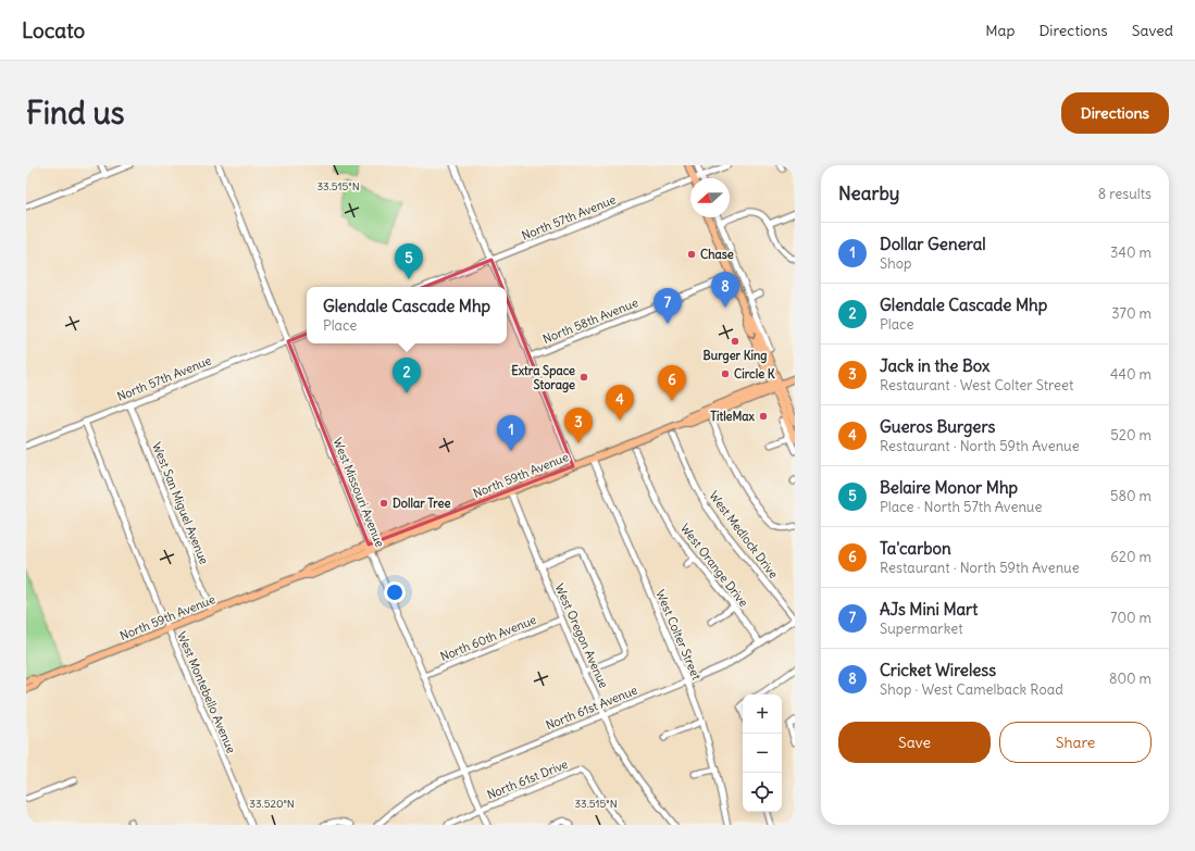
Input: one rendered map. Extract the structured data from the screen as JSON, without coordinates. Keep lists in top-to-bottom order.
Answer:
{
  "streets": {
    "main road": ["North 59th Avenue"],
    "street": [
      "North 57th Avenue",
      "North 58th Avenue",
      "West Missouri Avenue",
      "West San Miguel Avenue",
      "West Medlock Drive",
      "West Orange Drive",
      "West Colter Street",
      "West Oregon Avenue",
      "North 60th Avenue",
      "West Montebello Avenue",
      "North 61st Avenue",
      "North 61st Drive"
    ]
  },
  "crossings": [
    ["North 57th Avenue", "West Missouri Avenue"],
    ["North 57th Avenue", "West San Miguel Avenue"],
    ["North 57th Avenue", "West Montebello Avenue"],
    ["North 59th Avenue", "West Missouri Avenue"],
    ["North 59th Avenue", "West San Miguel Avenue"],
    ["North 59th Avenue", "West Colter Street"],
    ["North 59th Avenue", "West Oregon Avenue"],
    ["North 59th Avenue", "West Montebello Avenue"],
    ["West Missouri Avenue", "North 60th Avenue"],
    ["West Missouri Avenue", "North 61st Avenue"],
    ["West Missouri Avenue", "North 61st Drive"],
    ["West Medlock Drive", "North 61st Avenue"],
    ["West Orange Drive", "North 61st Avenue"],
    ["West Colter Street", "North 61st Avenue"],
    ["West Oregon Avenue", "North 60th Avenue"],
    ["West Oregon Avenue", "North 61st Avenue"]
  ],
  "places": [
    "Chase",
    "Burger King",
    "Circle K",
    "Extra Space Storage",
    "TitleMax",
    "Dollar Tree"
  ],
  "north": "left",
  "page": {
    "header": "Locato",
    "nav": ["Map", "Directions", "Saved"],
    "buttons": [
      "Directions",
      ["Save", "Share"]
    ],
    "title": "Find us",
    "heading": ["Nearby", "8 results"],
    "list": [
      {
        "mark": "1",
        "name": "Dollar General",
        "note": "Shop",
        "value": "340 m"
      },
      {
        "mark": "2",
        "name": "Glendale Cascade Mhp",
        "note": "Place",
        "value": "370 m"
      },
      {
        "mark": "3",
        "name": "Jack in the Box",
        "note": "Restaurant · West Colter Street",
        "value": "440 m"
      },
      {
        "mark": "4",
        "name": "Gueros Burgers",
        "note": "Restaurant · North 59th Avenue",
        "value": "520 m"
      },
      {
        "mark": "5",
        "name": "Belaire Monor Mhp",
        "note": "Place · North 57th Avenue",
        "value": "580 m"
      },
      {
        "mark": "6",
        "name": "Ta'carbon",
        "note": "Restaurant · North 59th Avenue",
        "value": "620 m"
      },
      {
        "mark": "7",
        "name": "AJs Mini Mart",
        "note": "Supermarket",
        "value": "700 m"
      },
      {
        "mark": "8",
        "name": "Cricket Wireless",
        "note": "Shop · West Camelback Road",
        "value": "800 m"
      }
    ],
    "pins": [
      "5",
      "8",
      "7",
      "2",
      "6",
      "4",
      "3",
      "1"
    ],
    "popup": ["Glendale Cascade Mhp", "Place"],
    "map_buttons": ["+", "−"]
  },
  "coordinates": ["33.515°N", "33.520°N"]
}
